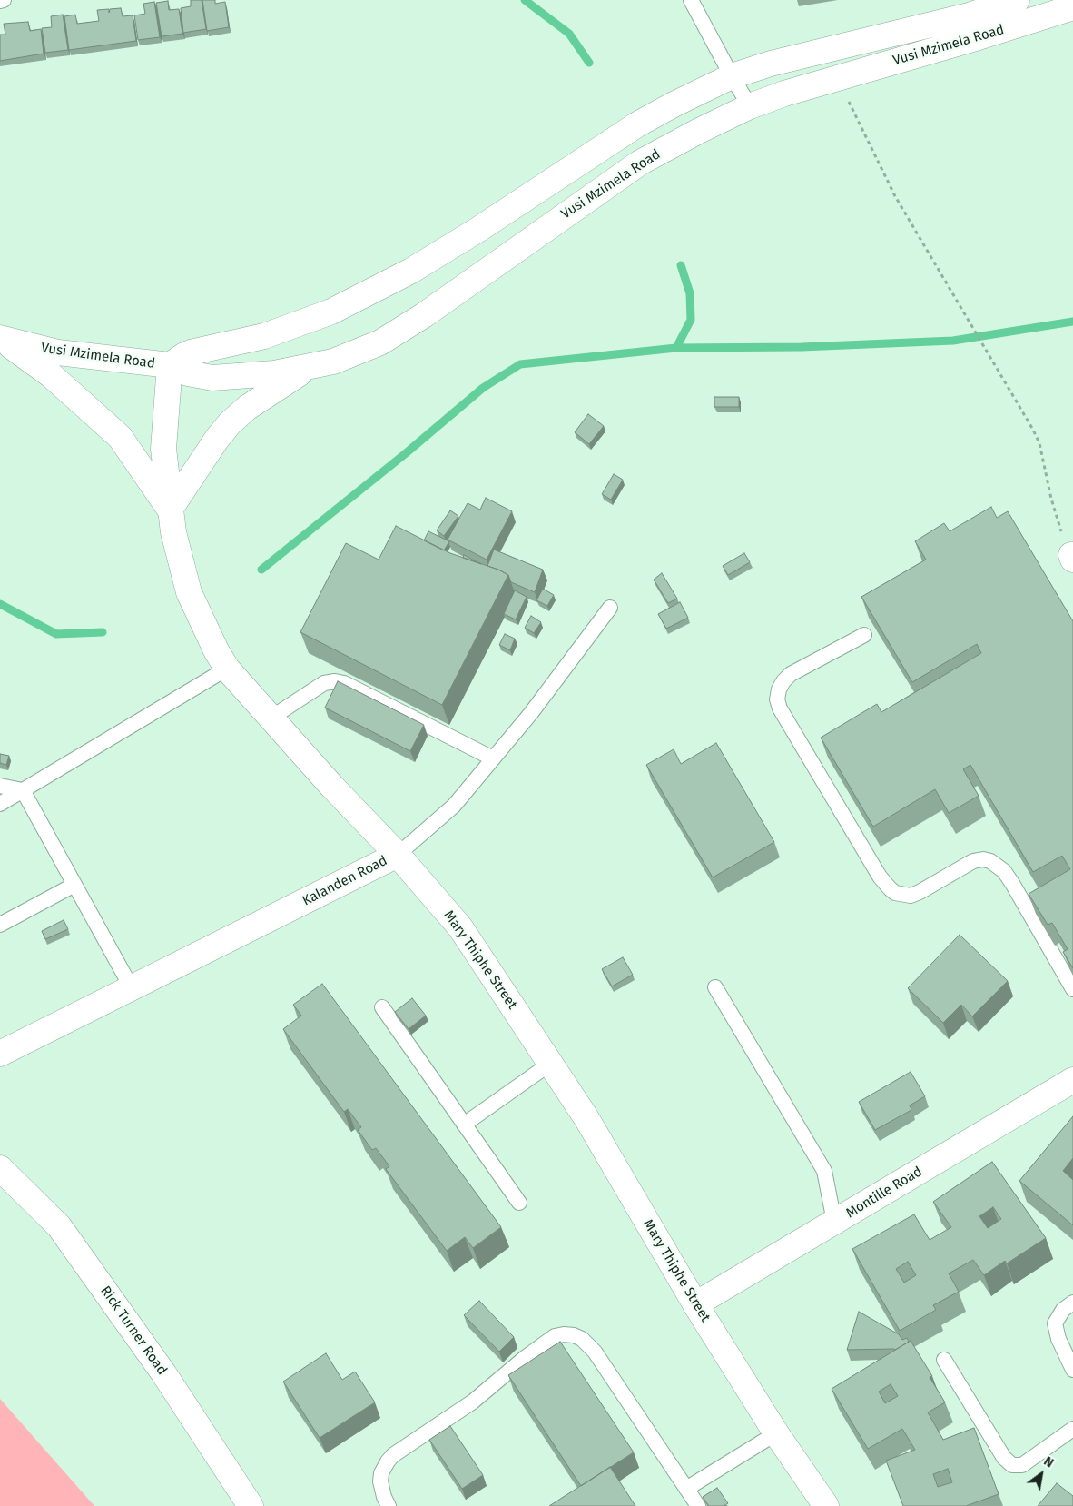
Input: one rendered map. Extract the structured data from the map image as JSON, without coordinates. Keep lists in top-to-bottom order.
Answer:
{
  "streets": {
    "main road": [
      "Vusi Mzimela Road",
      "Kalanden Road",
      "Mary Thiphe Street",
      "Montille Road",
      "Rick Turner Road"
    ]
  },
  "crossings": [
    ["Vusi Mzimela Road", "Mary Thiphe Street"],
    ["Kalanden Road", "Mary Thiphe Street"],
    ["Mary Thiphe Street", "Montille Road"]
  ],
  "north": "top right"
}
